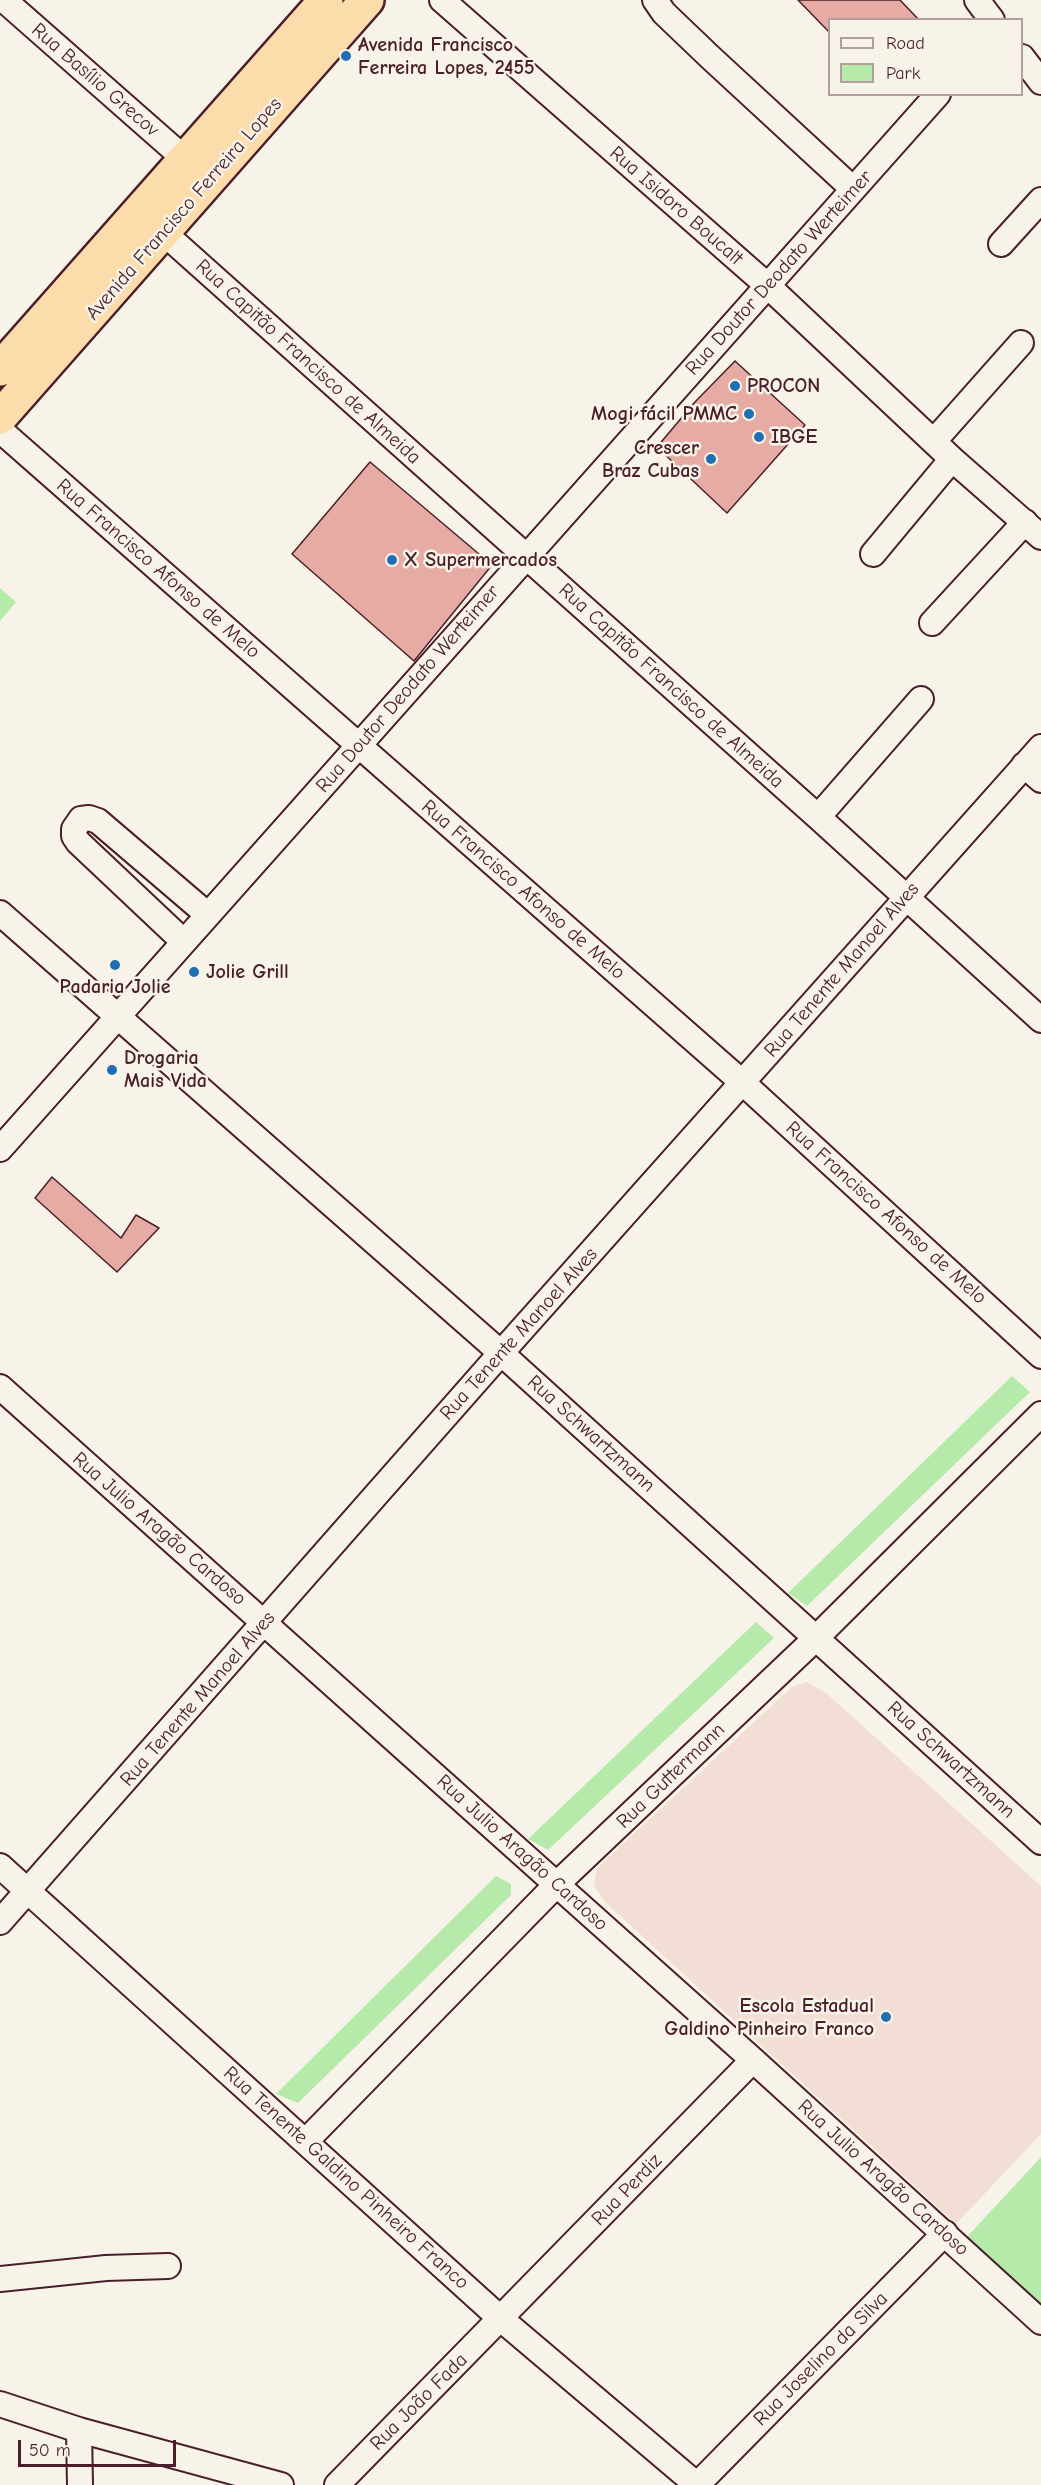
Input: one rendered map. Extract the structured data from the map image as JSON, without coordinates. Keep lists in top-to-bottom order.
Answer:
{
  "streets": {
    "highway": ["Avenida Francisco Ferreira Lopes"],
    "street": [
      "Rua Basílio Grecov",
      "Rua Isidoro Boucalt",
      "Rua Doutor Deodato Werteimer",
      "Rua Capitão Francisco de Almeida",
      "Rua Francisco Afonso de Melo",
      "Rua Tenente Manoel Alves",
      "Rua Schwartzmann",
      "Rua Julio Aragão Cardoso",
      "Rua Guttermann",
      "Rua Tenente Galdino Pinheiro Franco",
      "Rua Perdiz",
      "Rua Joselino da Silva",
      "Rua João Fada"
    ]
  },
  "crossings": [
    ["Rua Basílio Grecov", "Avenida Francisco Ferreira Lopes"],
    ["Rua Isidoro Boucalt", "Rua Doutor Deodato Werteimer"],
    ["Avenida Francisco Ferreira Lopes", "Rua Capitão Francisco de Almeida"],
    ["Rua Doutor Deodato Werteimer", "Rua Capitão Francisco de Almeida"],
    ["Rua Doutor Deodato Werteimer", "Rua Francisco Afonso de Melo"],
    ["Rua Doutor Deodato Werteimer", "Rua Schwartzmann"],
    ["Rua Capitão Francisco de Almeida", "Rua Tenente Manoel Alves"],
    ["Rua Francisco Afonso de Melo", "Rua Tenente Manoel Alves"],
    ["Rua Tenente Manoel Alves", "Rua Schwartzmann"],
    ["Rua Tenente Manoel Alves", "Rua Julio Aragão Cardoso"],
    ["Rua Tenente Manoel Alves", "Rua Tenente Galdino Pinheiro Franco"],
    ["Rua Schwartzmann", "Rua Guttermann"],
    ["Rua Julio Aragão Cardoso", "Rua Guttermann"],
    ["Rua Julio Aragão Cardoso", "Rua Perdiz"],
    ["Rua Julio Aragão Cardoso", "Rua Joselino da Silva"],
    ["Rua Guttermann", "Rua Tenente Galdino Pinheiro Franco"],
    ["Rua Tenente Galdino Pinheiro Franco", "Rua Perdiz"],
    ["Rua Tenente Galdino Pinheiro Franco", "Rua Joselino da Silva"],
    ["Rua Tenente Galdino Pinheiro Franco", "Rua João Fada"],
    ["Rua Perdiz", "Rua João Fada"]
  ],
  "places": [
    "Avenida Francisco Ferreira Lopes, 2455",
    "PROCON",
    "Mogi fácil PMMC",
    "IBGE",
    "Crescer Braz Cubas",
    "X Supermercados",
    "Padaria Jolie",
    "Jolie Grill",
    "Drogaria Mais Vida",
    "Escola Estadual Galdino Pinheiro Franco"
  ],
  "legend": ["Road", "Park"],
  "scale_bar": "50 m"
}
